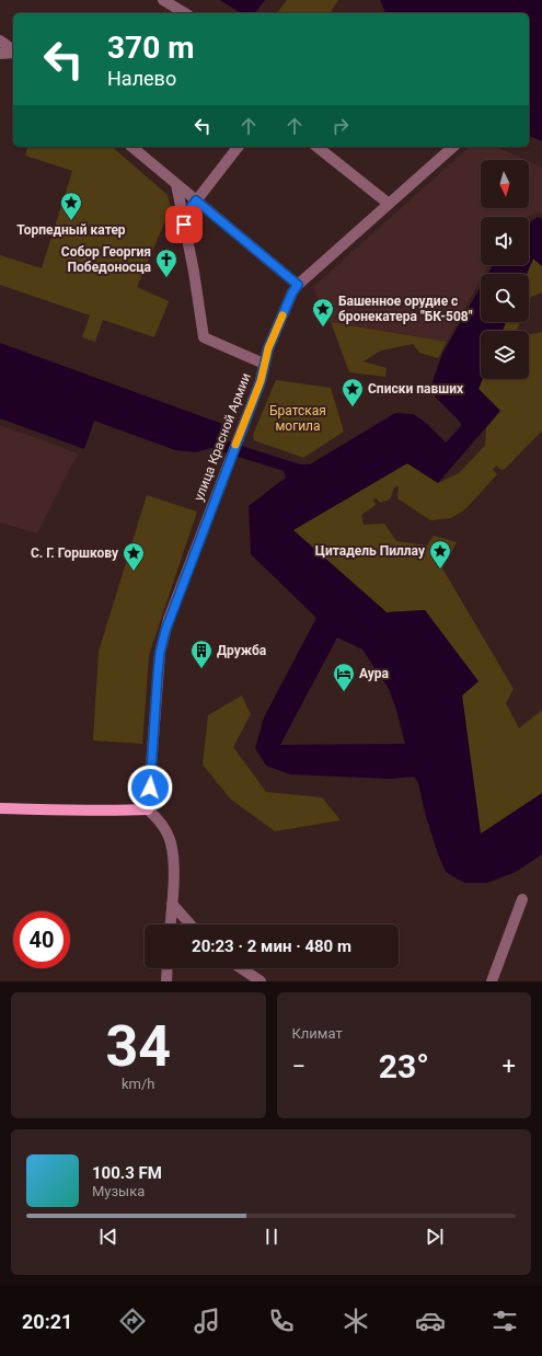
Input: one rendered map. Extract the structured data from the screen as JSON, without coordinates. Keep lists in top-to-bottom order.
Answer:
{
  "streets": {
    "street": ["улица Красной Армии"]
  },
  "parks": ["Братская могила"],
  "places": {
    "place": [
      "Торпедный катер",
      "Башенное орудие с бронекатера \"БК-508\"",
      "Списки павших",
      "Цитадель Пиллау",
      "С. Г. Горшкову"
    ],
    "church": ["Собор Георгия Победоносца"],
    "building": ["Дружба"],
    "hotel": ["Аура"]
  },
  "north": "bottom",
  "page": {
    "turn": ["370 m", "Налево"],
    "limit": "40",
    "trip": "20:23 · 2 мин · 480 m",
    "tile": [
      ["34", "km/h"],
      "Климат"
    ],
    "heat": ["−", "23°", "+"],
    "song": ["100.3 FM", "Музыка"],
    "tabs": "20:21"
  }
}
